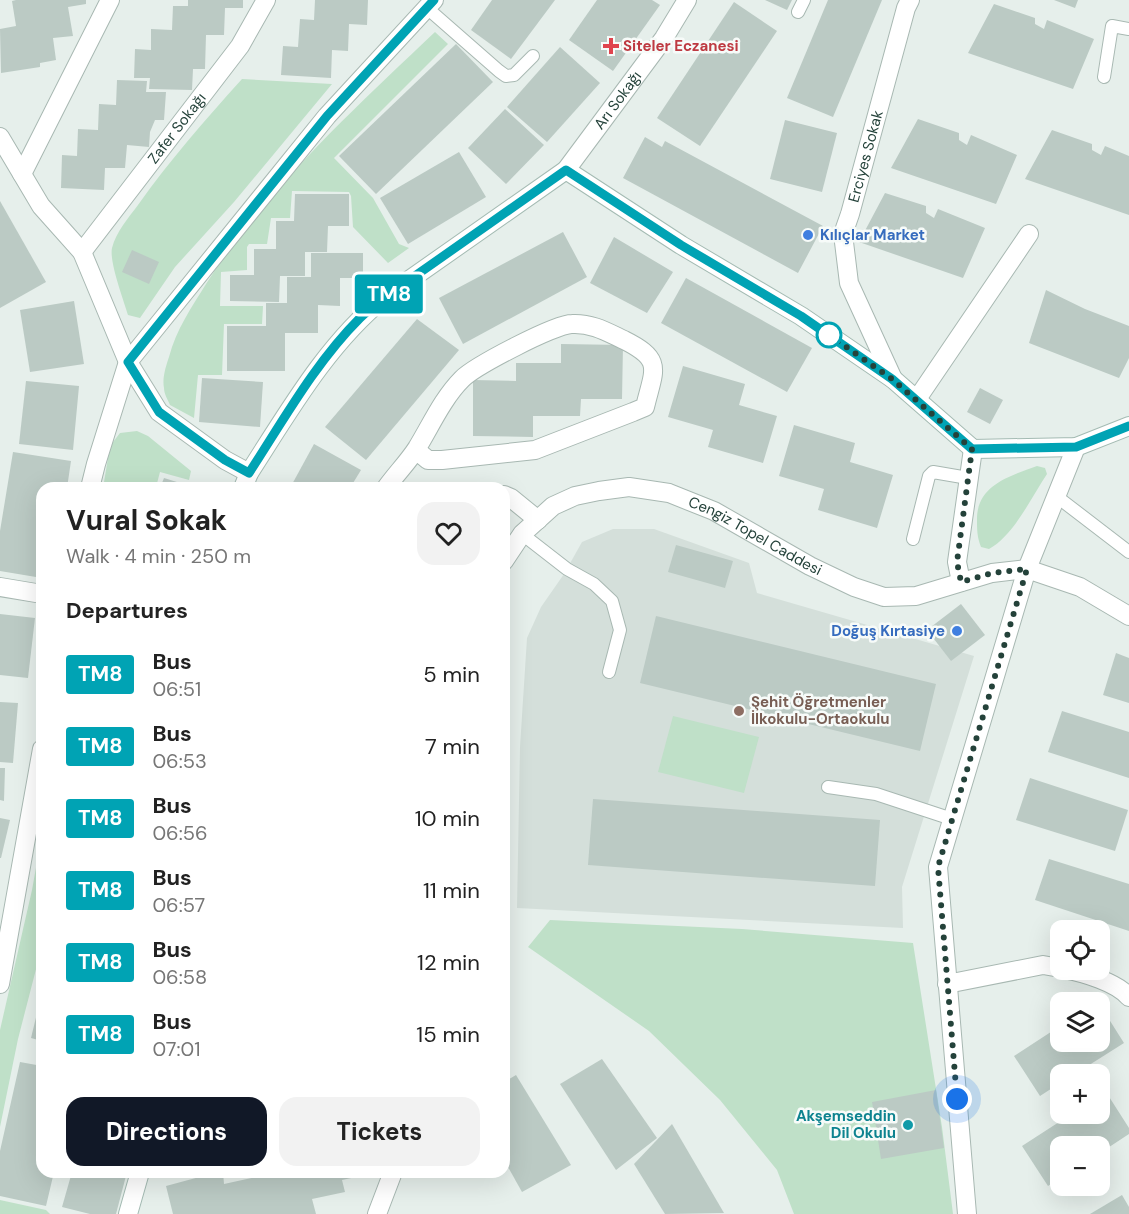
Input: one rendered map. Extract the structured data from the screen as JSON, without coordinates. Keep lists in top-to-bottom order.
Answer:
{
  "streets": {
    "street": [
      "Arı Sokağı",
      "Zafer Sokağı",
      "Erciyes Sokak",
      "Cengiz Topel Caddesi"
    ]
  },
  "places": {
    "health": ["Siteler Eczanesi"],
    "other": [
      "Kılıçlar Market",
      "Doğuş Kırtasiye",
      "Şehit Öğretmenler İlkokulu-Ortaokulu",
      "Akşemseddin Dil Okulu"
    ]
  },
  "lines": ["bus line TM8"],
  "page": {
    "on_map": "TM8",
    "heading": [
      ["Vural Sokak", "Walk · 4 min · 250 m"],
      "Departures"
    ],
    "list": [
      {
        "mark": "TM8",
        "name": "Bus",
        "note": "06:51",
        "value": "5 min"
      },
      {
        "mark": "TM8",
        "name": "Bus",
        "note": "06:53",
        "value": "7 min"
      },
      {
        "mark": "TM8",
        "name": "Bus",
        "note": "06:56",
        "value": "10 min"
      },
      {
        "mark": "TM8",
        "name": "Bus",
        "note": "06:57",
        "value": "11 min"
      },
      {
        "mark": "TM8",
        "name": "Bus",
        "note": "06:58",
        "value": "12 min"
      },
      {
        "mark": "TM8",
        "name": "Bus",
        "note": "07:01",
        "value": "15 min"
      }
    ],
    "map_buttons": ["+", "−"],
    "buttons": ["Directions", "Tickets"]
  }
}
